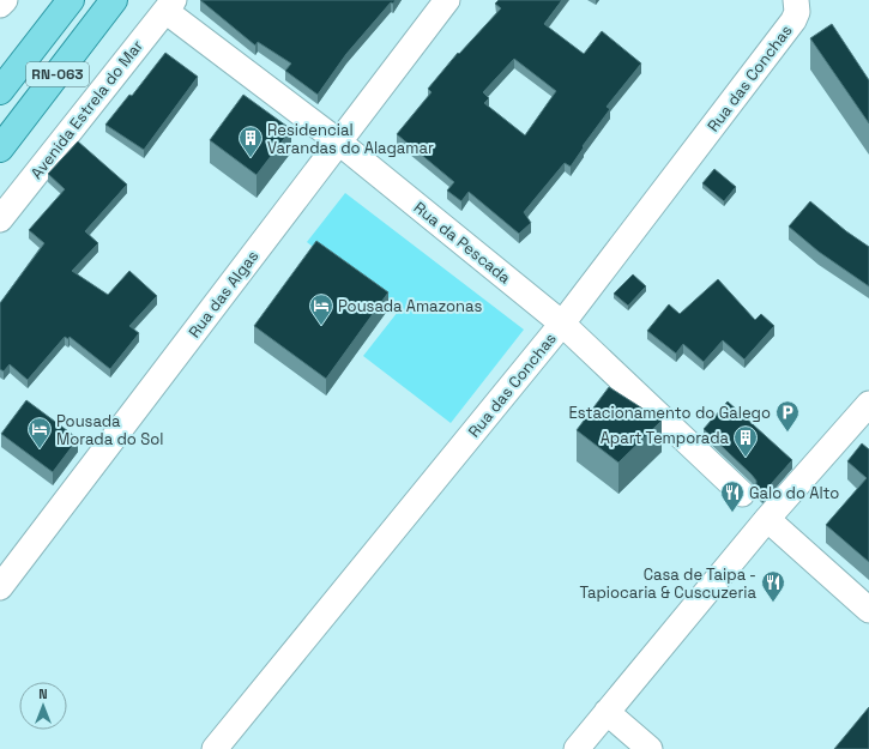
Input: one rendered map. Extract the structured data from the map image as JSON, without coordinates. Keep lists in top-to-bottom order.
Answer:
{
  "streets": {
    "main road": ["RN-063"],
    "street": [
      "Rua das Conchas",
      "Avenida Estrela do Mar",
      "Rua da Pescada",
      "Rua das Algas"
    ]
  },
  "crossings": [
    ["Rua das Conchas", "Rua da Pescada"],
    ["Avenida Estrela do Mar", "Rua da Pescada"],
    ["Rua da Pescada", "Rua das Algas"]
  ],
  "places": {
    "building": ["Residencial Varandas do Alagamar", "Apart Temporada"],
    "hotel": ["Pousada Amazonas", "Pousada Morada do Sol"],
    "parking": ["Estacionamento do Galego"],
    "restaurant": ["Galo do Alto", "Casa de Taipa - Tapiocaria & Cuscuzeria"]
  },
  "north": "top"
}
